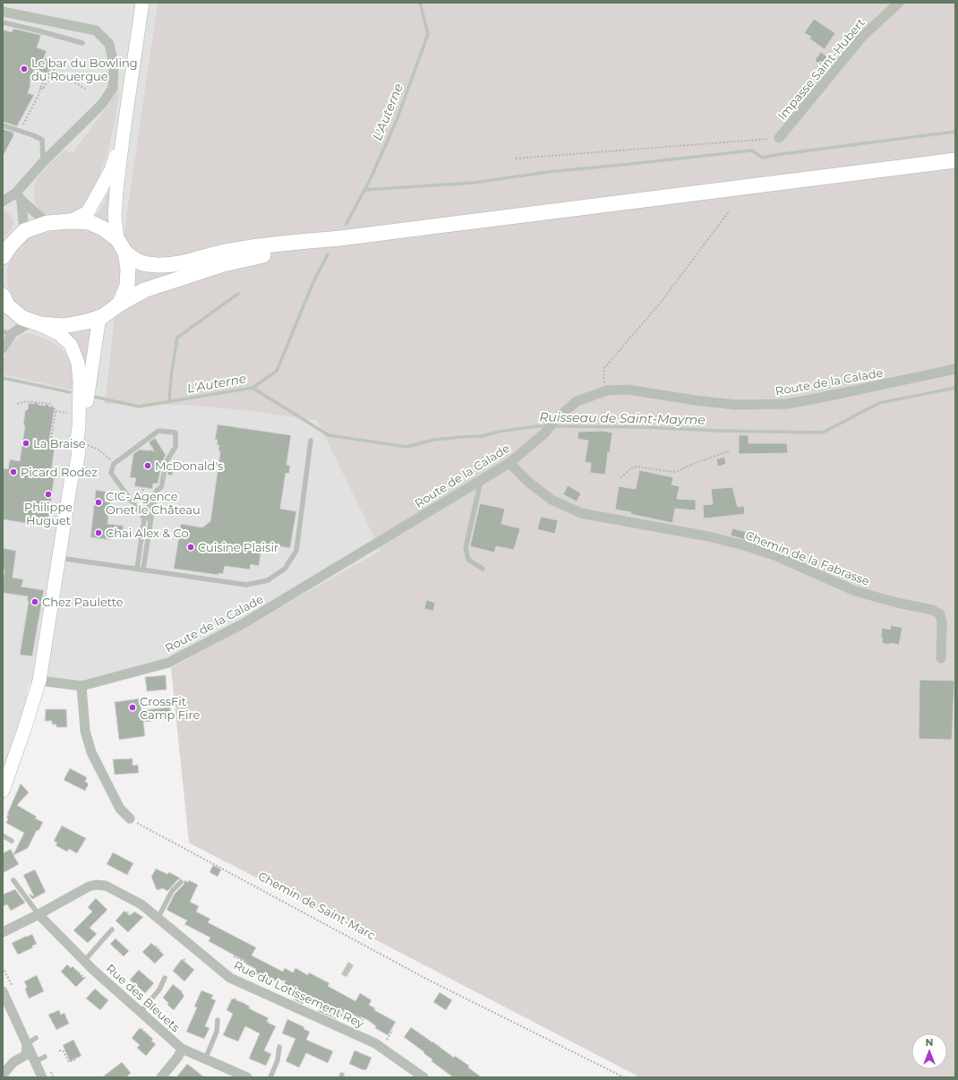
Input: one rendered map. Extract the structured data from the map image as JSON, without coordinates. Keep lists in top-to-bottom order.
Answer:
{
  "streets": {
    "street": [
      "Impasse Saint-Hubert",
      "Route de la Calade",
      "Chemin de la Fabrasse",
      "Rue du Lotissement Rey",
      "Rue des Bleuets"
    ],
    "path": ["Chemin de Saint-Marc"]
  },
  "crossings": [
    ["Route de la Calade", "Chemin de la Fabrasse"],
    ["Rue du Lotissement Rey", "Rue des Bleuets"]
  ],
  "water": ["L'Auterne", "Ruisseau de Saint-Mayme"],
  "places": [
    "Le bar du Bowling du Rouergue",
    "La Braise",
    "McDonald's",
    "Picard Rodez",
    "Philippe Huguet",
    "CIC- Agence Onet le Château",
    "Chai Alex & Co",
    "Cuisine Plaisir",
    "Chez Paulette",
    "CrossFit Camp Fire"
  ],
  "north": "top"
}
